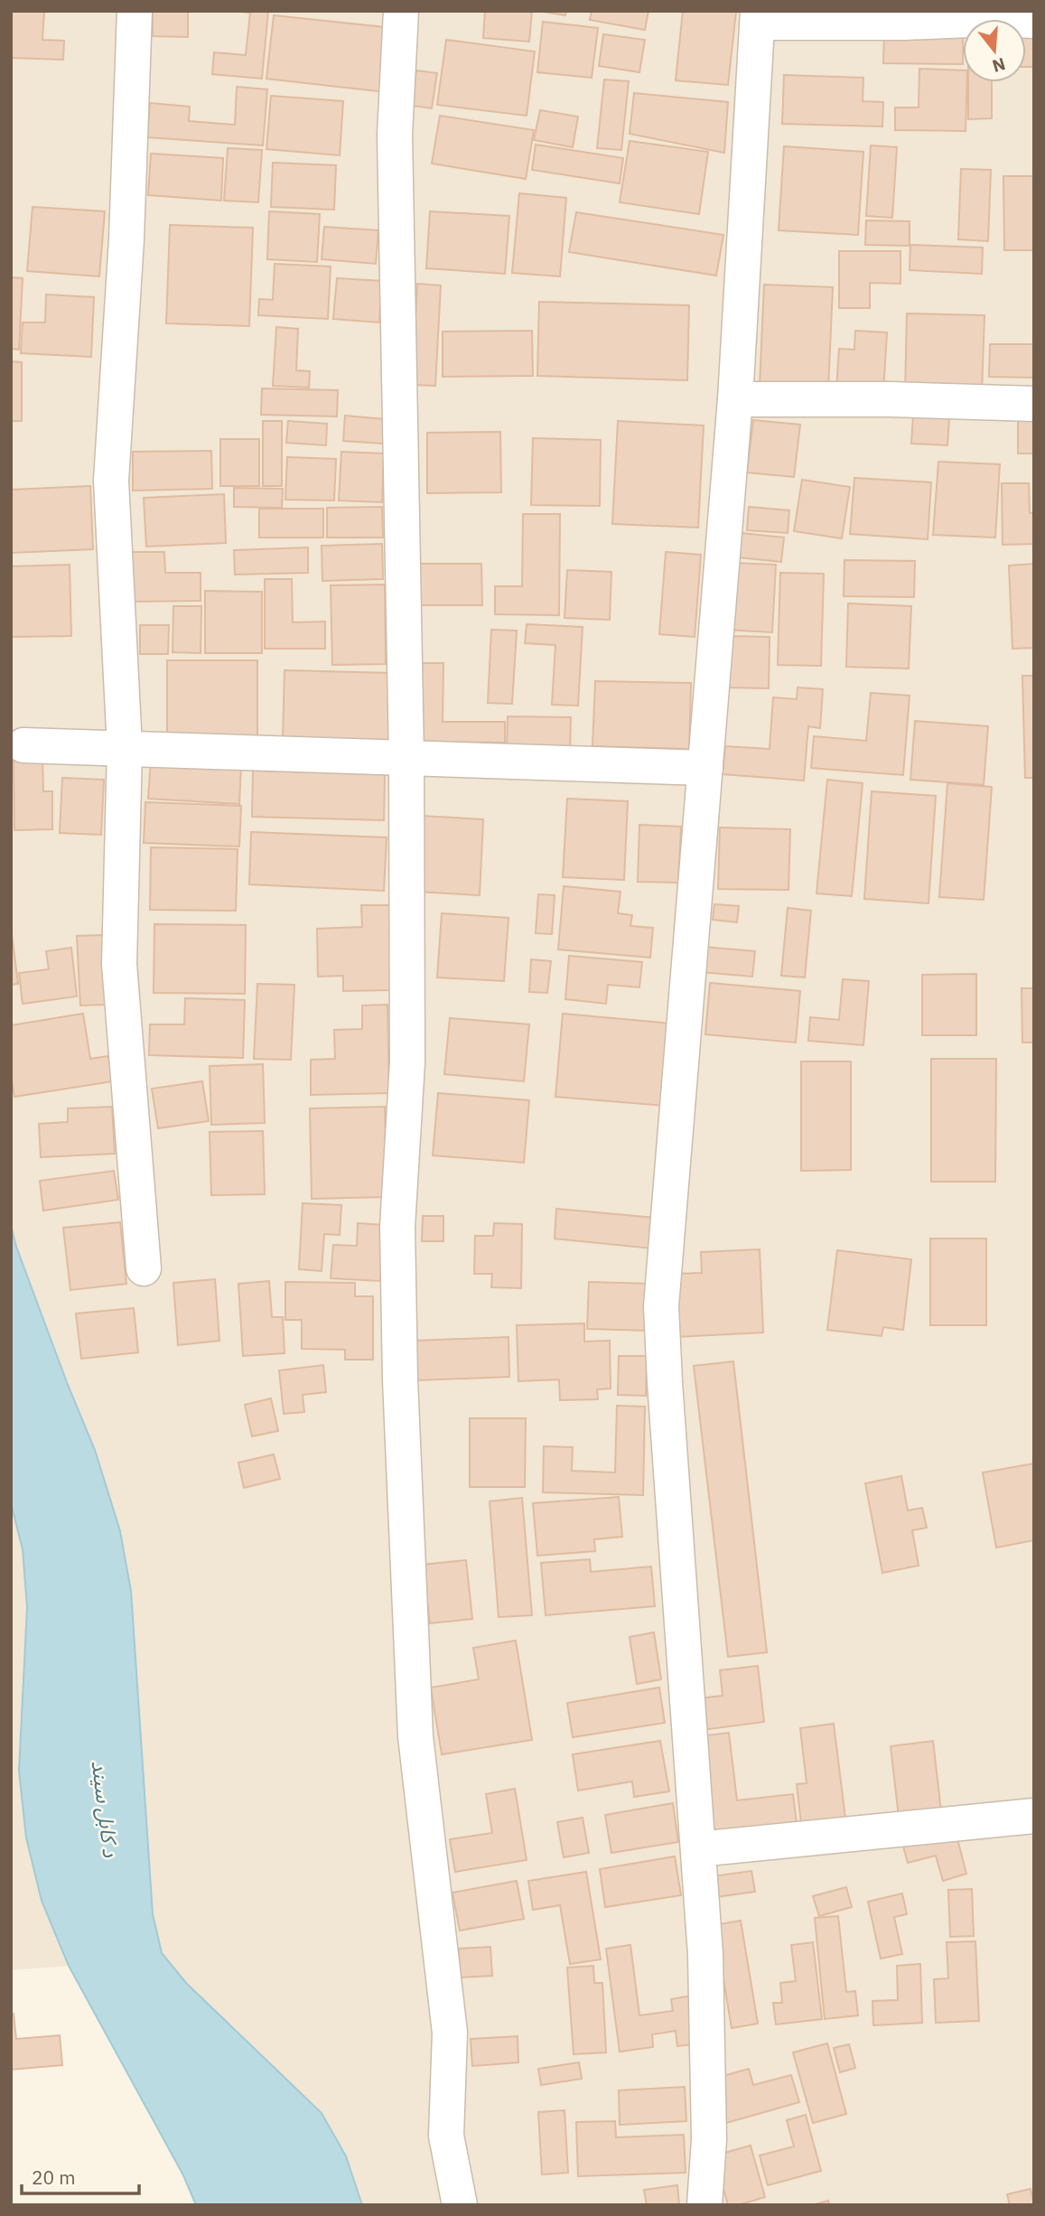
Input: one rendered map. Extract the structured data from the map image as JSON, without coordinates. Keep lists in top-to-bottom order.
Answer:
{
  "water": ["د کابل سيند"],
  "scale_bar": "20 m",
  "north": "bottom"
}
